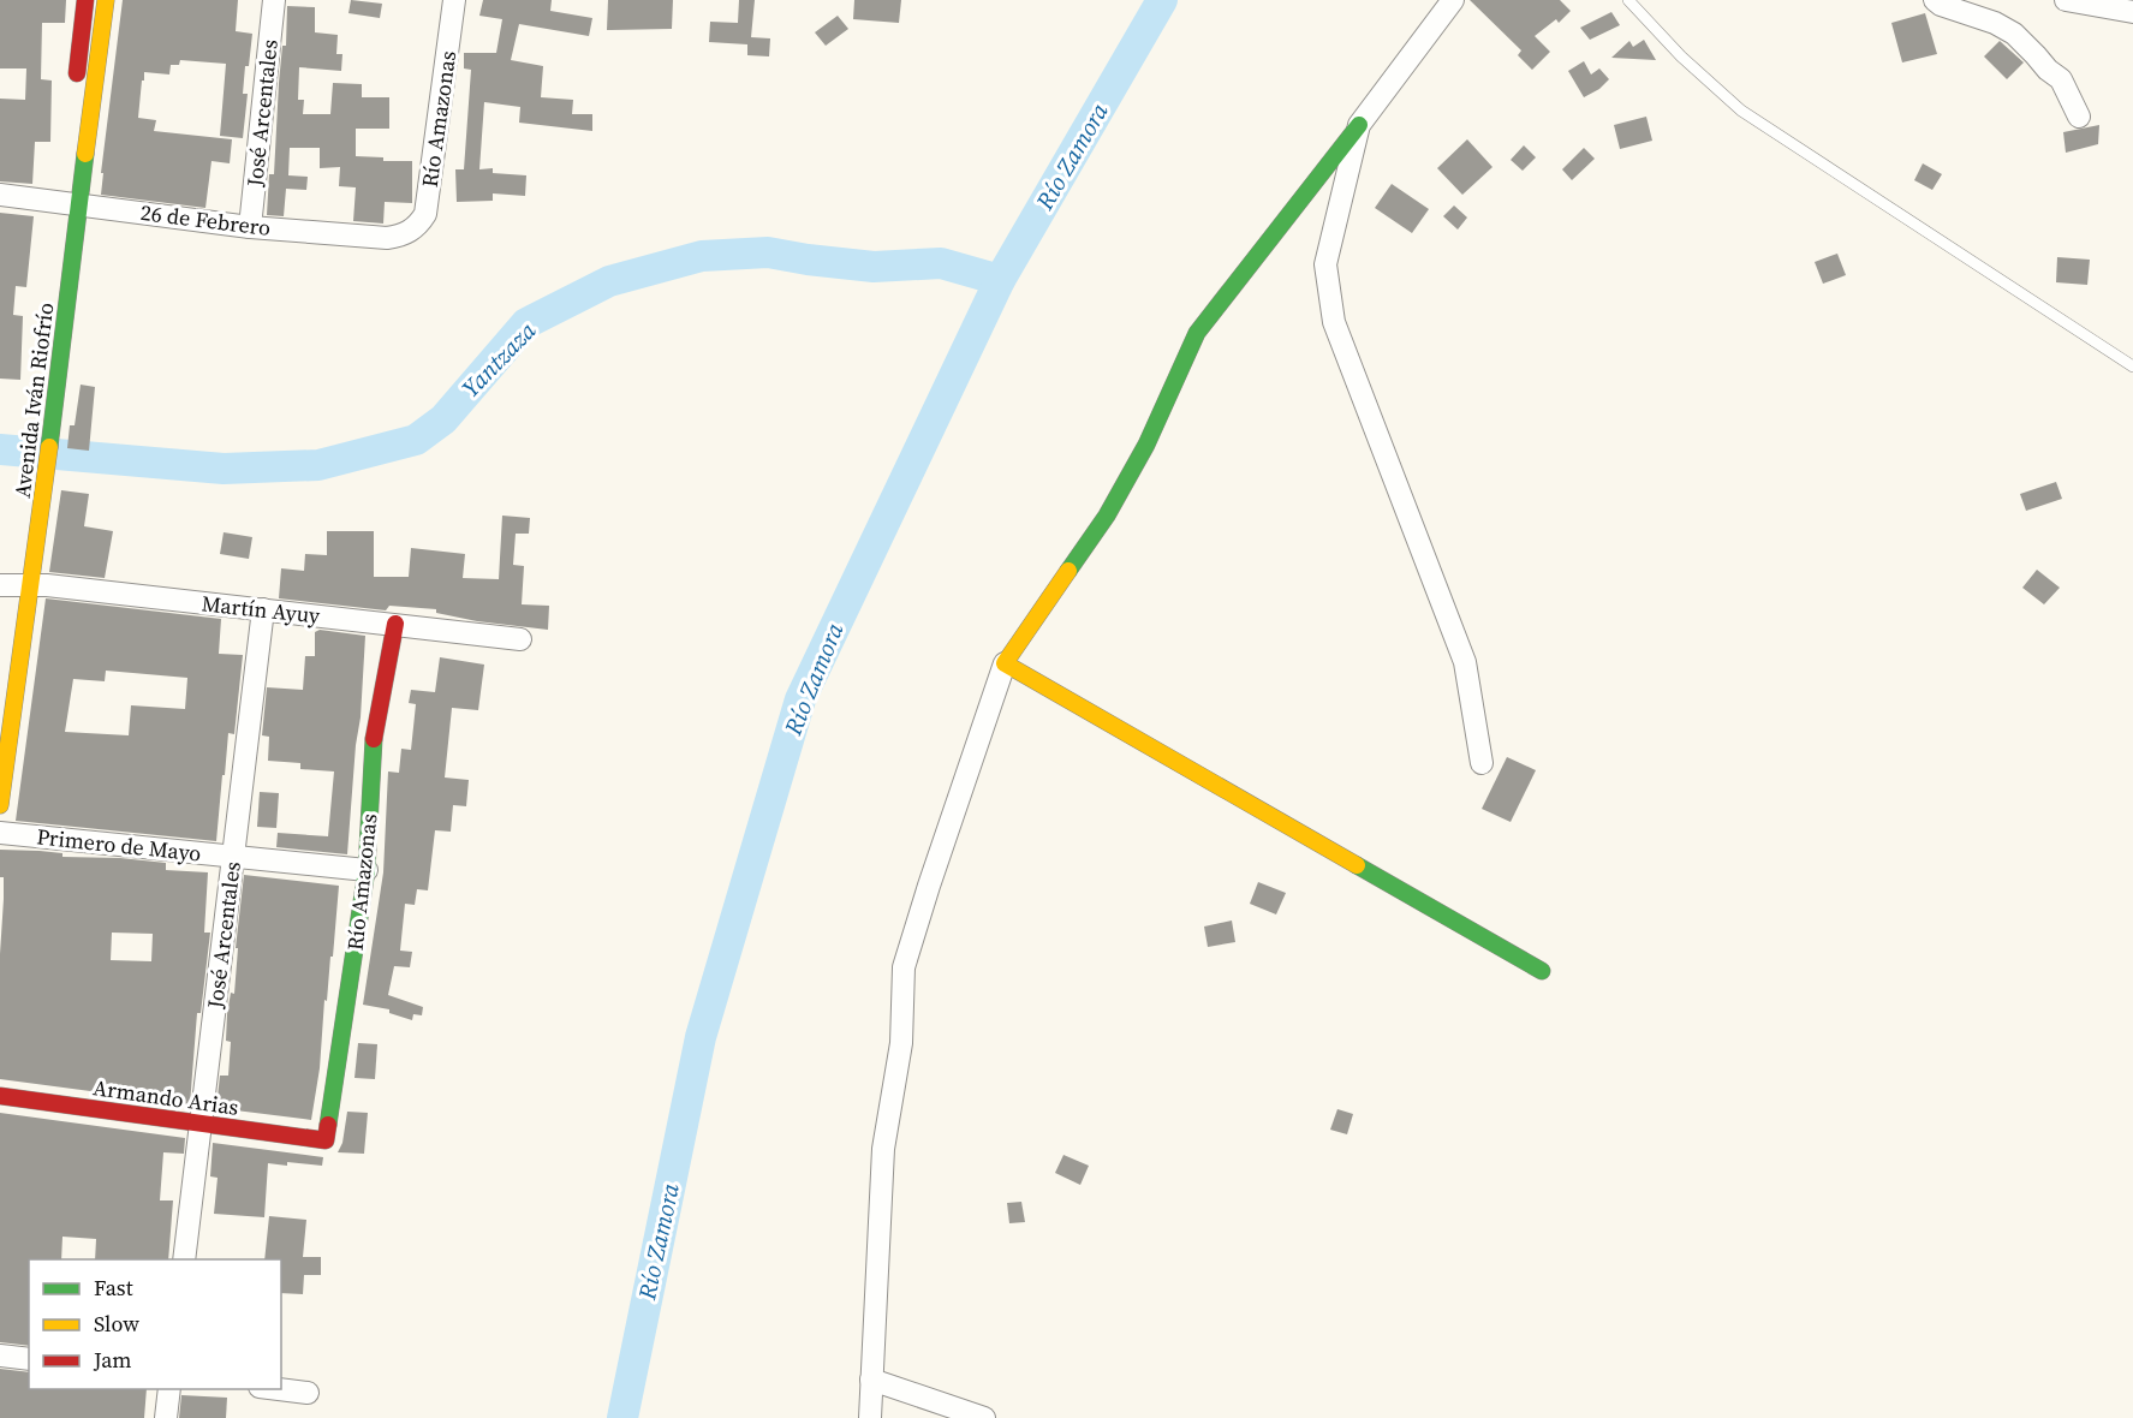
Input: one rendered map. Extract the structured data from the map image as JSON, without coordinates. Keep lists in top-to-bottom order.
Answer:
{
  "streets": {
    "street": [
      "José Arcentales",
      "Río Amazonas",
      "26 de Febrero",
      "Avenida Iván Riofrío",
      "Martín Ayuy",
      "Primero de Mayo",
      "Armando Arias"
    ]
  },
  "crossings": [
    ["José Arcentales", "26 de Febrero"],
    ["José Arcentales", "Martín Ayuy"],
    ["José Arcentales", "Primero de Mayo"],
    ["José Arcentales", "Armando Arias"],
    ["Río Amazonas", "26 de Febrero"],
    ["Río Amazonas", "Martín Ayuy"],
    ["Río Amazonas", "Primero de Mayo"],
    ["Río Amazonas", "Armando Arias"],
    ["26 de Febrero", "Avenida Iván Riofrío"],
    ["Avenida Iván Riofrío", "Martín Ayuy"]
  ],
  "water": ["Río Zamora", "Yantzaza"],
  "legend": ["Fast", "Slow", "Jam"]
}
